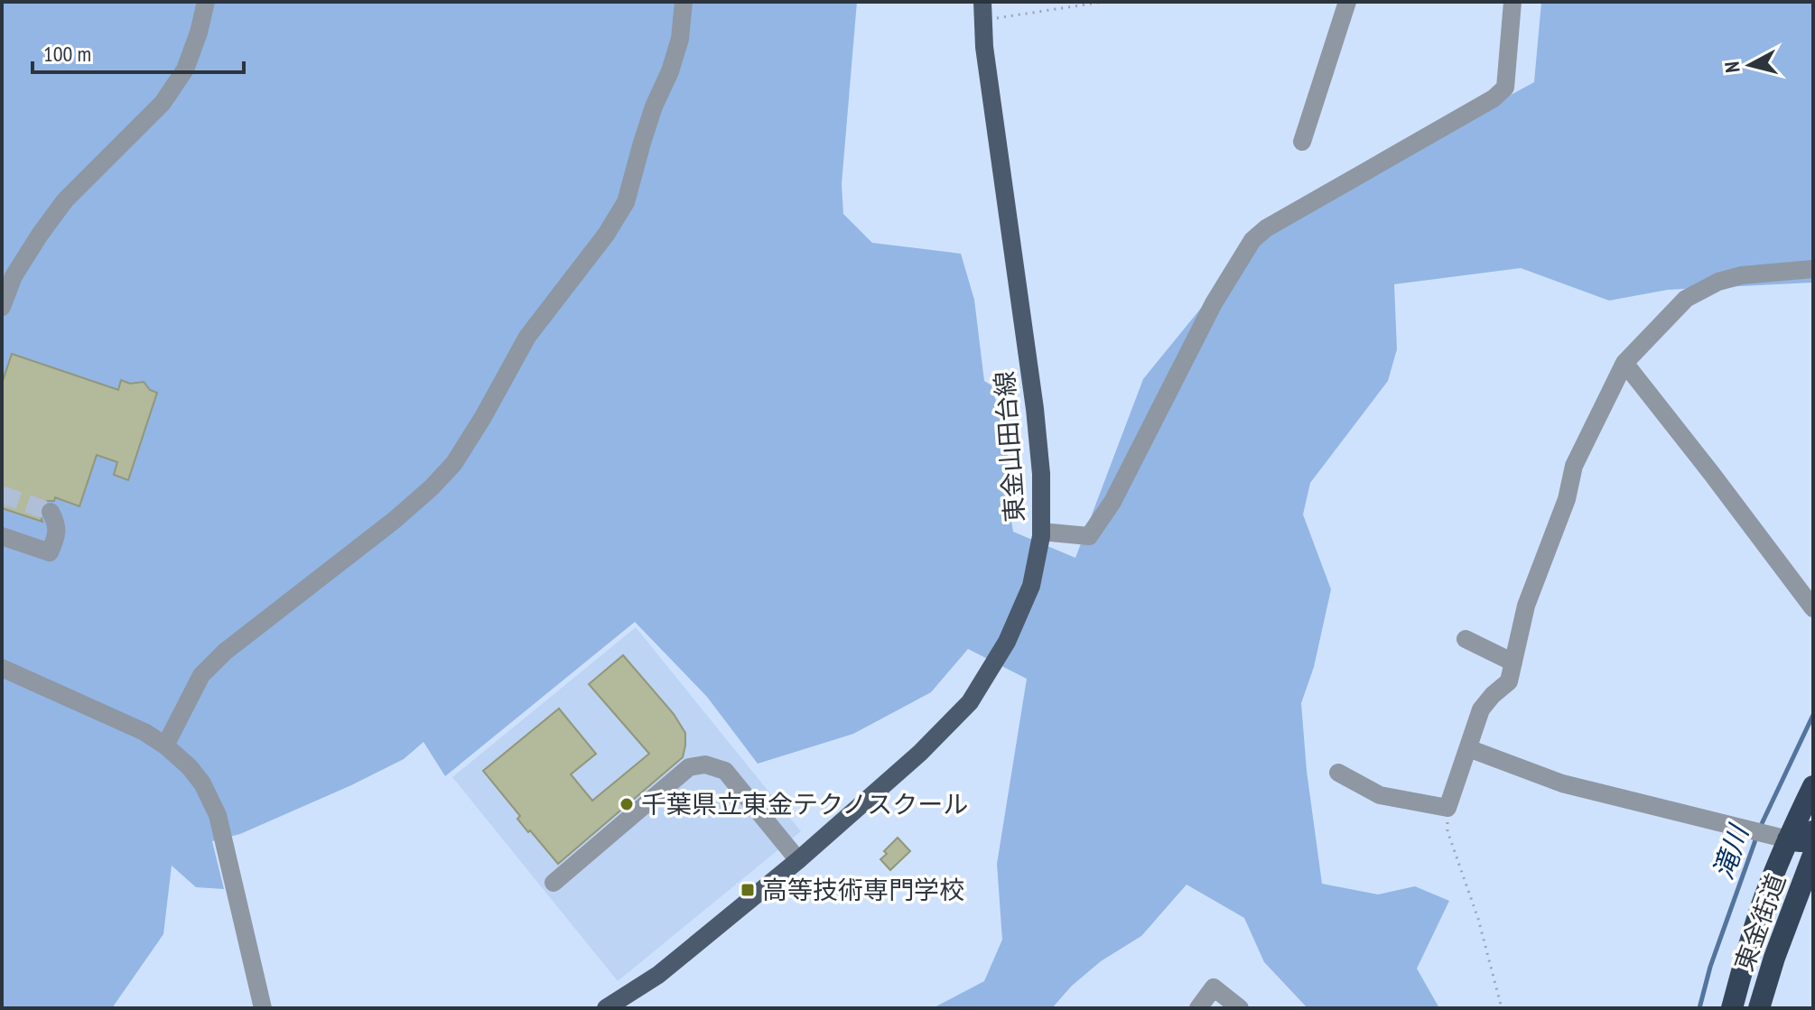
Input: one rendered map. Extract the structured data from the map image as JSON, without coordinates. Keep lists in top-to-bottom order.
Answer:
{
  "streets": {
    "highway": ["東金街道"],
    "main road": ["東金山田台線"]
  },
  "water": ["滝川"],
  "places": {
    "other": ["千葉県立東金テクノスクール"],
    "transit": ["高等技術専門学校"]
  },
  "scale_bar": "100 m",
  "north": "left"
}
